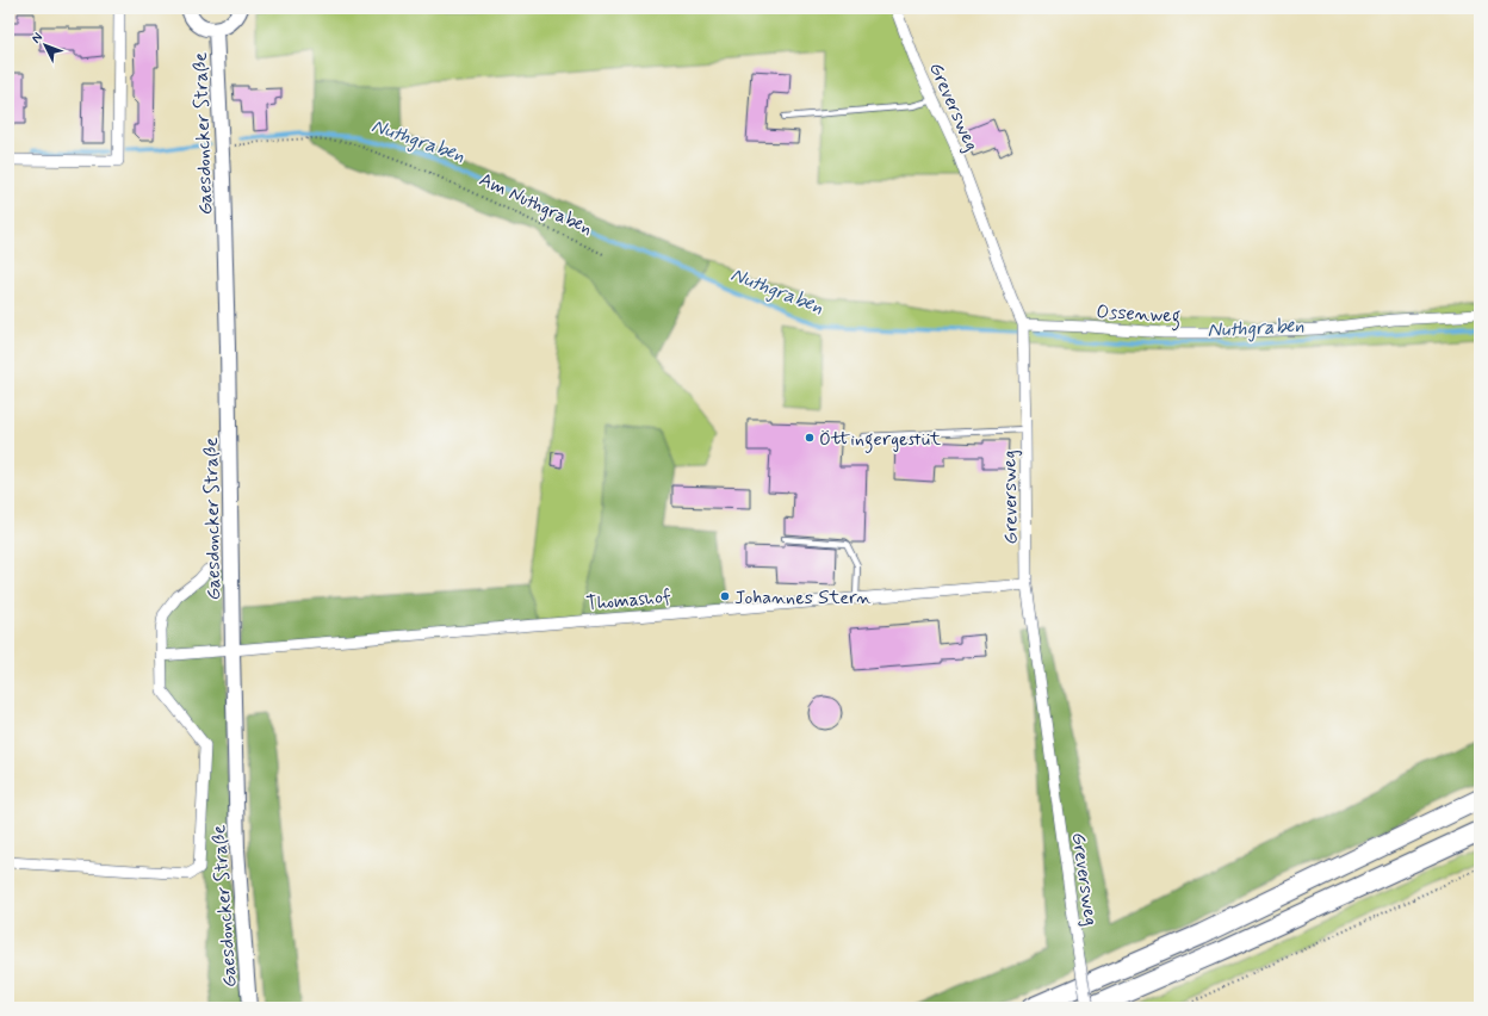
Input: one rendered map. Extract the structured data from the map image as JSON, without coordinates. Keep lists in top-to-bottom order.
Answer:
{
  "streets": {
    "main road": ["Gaesdoncker Straße"],
    "street": ["Greversweg", "Ossenweg", "Thomashof"],
    "path": ["Am Nuthgraben"]
  },
  "crossings": [
    ["Greversweg", "Ossenweg"],
    ["Greversweg", "Thomashof"],
    ["Gaesdoncker Straße", "Thomashof"]
  ],
  "water": ["Nuthgraben"],
  "places": ["Öttingergestüt", "Johannes Stern"],
  "north": "top left"
}
